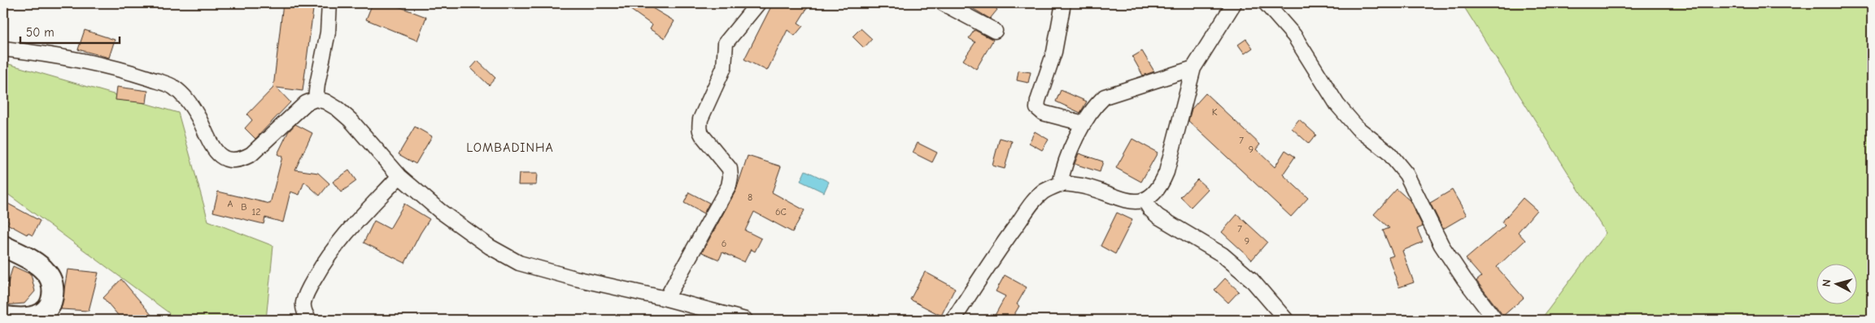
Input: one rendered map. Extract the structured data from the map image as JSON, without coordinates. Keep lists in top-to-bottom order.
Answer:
{
  "districts": ["LOMBADINHA"],
  "house_numbers": [
    "K",
    "7",
    "9",
    "8",
    "A",
    "B",
    "12",
    "6C",
    "7",
    "9",
    "6"
  ],
  "scale_bar": "50 m",
  "north": "left"
}
